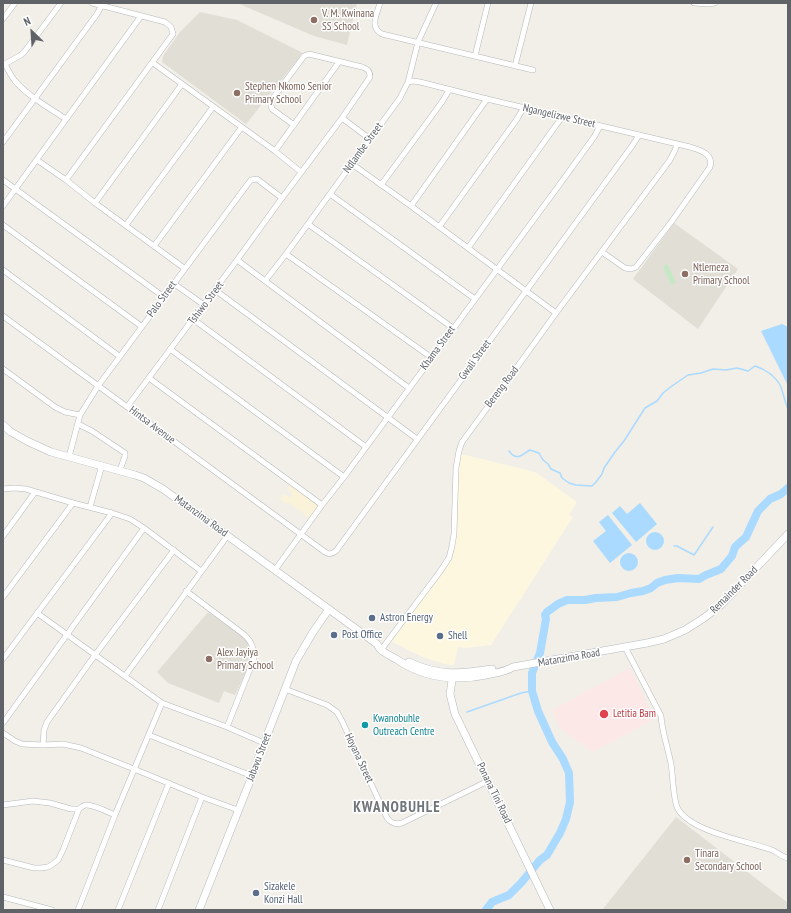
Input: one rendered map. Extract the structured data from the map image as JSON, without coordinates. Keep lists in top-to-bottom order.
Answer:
{
  "streets": {
    "street": [
      "Ngangelizwe Street",
      "Ndlambe Street",
      "Palo Street",
      "Tshiwo Street",
      "Khama Street",
      "Gwali Street",
      "Bereng Road",
      "Hintsa Avenue",
      "Matanzima Road",
      "Remainder Road",
      "Jabavu Street",
      "Hoyana Street",
      "Ponana Tini Road"
    ]
  },
  "crossings": [
    ["Ngangelizwe Street", "Ndlambe Street"],
    ["Ngangelizwe Street", "Khama Street"],
    ["Ngangelizwe Street", "Gwali Street"],
    ["Ngangelizwe Street", "Bereng Road"],
    ["Palo Street", "Tshiwo Street"],
    ["Palo Street", "Hintsa Avenue"],
    ["Palo Street", "Matanzima Road"],
    ["Tshiwo Street", "Hintsa Avenue"],
    ["Khama Street", "Gwali Street"],
    ["Khama Street", "Hintsa Avenue"],
    ["Khama Street", "Matanzima Road"],
    ["Gwali Street", "Hintsa Avenue"],
    ["Bereng Road", "Matanzima Road"],
    ["Matanzima Road", "Remainder Road"],
    ["Matanzima Road", "Jabavu Street"],
    ["Matanzima Road", "Ponana Tini Road"],
    ["Jabavu Street", "Hoyana Street"],
    ["Hoyana Street", "Ponana Tini Road"]
  ],
  "districts": ["KWANOBUHLE"],
  "places": [
    "V. M. Kwinana SS School",
    "Stephen Nkomo Senior Primary School",
    "Ntlemeza Primary School",
    "Astron Energy",
    "Post Office",
    "Shell",
    "Alex Jayiya Primary School",
    "Letitia Bam",
    "Kwanobuhle Outreach Centre",
    "Tinara Secondary School",
    "Sizakele Konzi Hall"
  ],
  "north": "top left"
}
